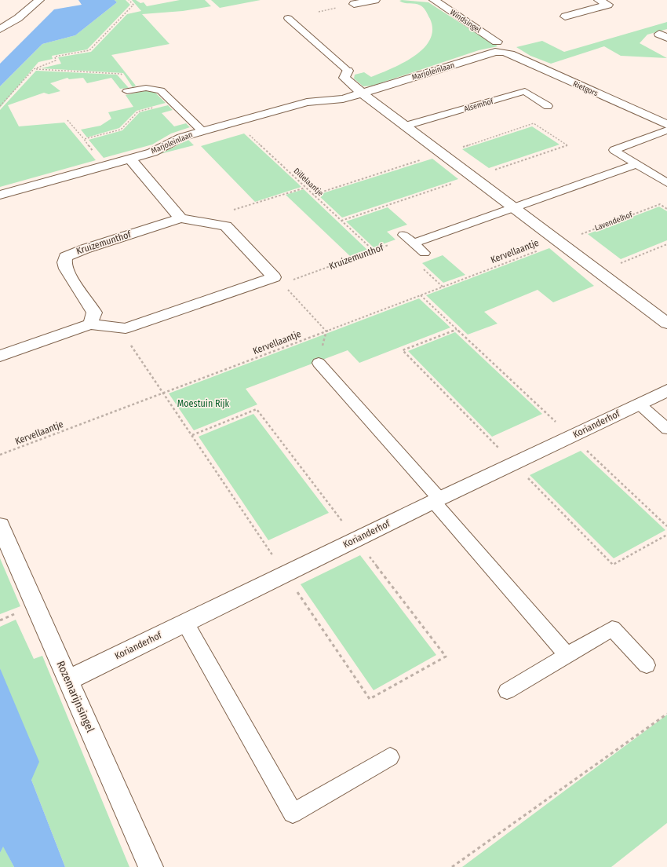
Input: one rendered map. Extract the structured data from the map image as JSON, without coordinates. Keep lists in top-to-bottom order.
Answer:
{
  "streets": {
    "street": [
      "Windsingel",
      "Marjoleinlaan",
      "Rietgors",
      "Kruizemunthof",
      "Korianderhof",
      "Rozemarijnsingel"
    ],
    "lane": ["Alsemhof"],
    "path": ["Dillelaantje", "Lavendelhof", "Kervellaantje"]
  },
  "crossings": [
    ["Marjoleinlaan", "Rietgors"],
    ["Marjoleinlaan", "Dillelaantje"],
    ["Dillelaantje", "Kruizemunthof"],
    ["Lavendelhof", "Kervellaantje"],
    ["Korianderhof", "Rozemarijnsingel"]
  ],
  "parks": ["Moestuin Rijk"]
}
